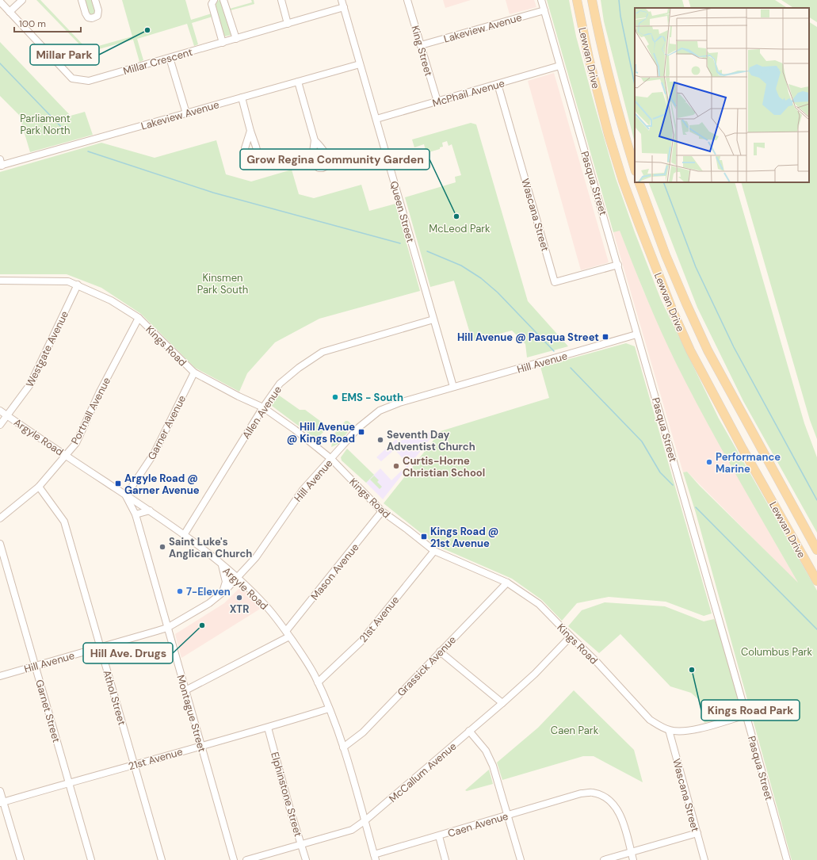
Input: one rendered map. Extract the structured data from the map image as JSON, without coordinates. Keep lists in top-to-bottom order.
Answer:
{
  "streets": {
    "main road": ["Lewvan Drive"],
    "street": [
      "Lakeview Avenue",
      "King Street",
      "Millar Crescent",
      "McPhail Avenue",
      "Pasqua Street",
      "Queen Street",
      "Wascana Street",
      "Kings Road",
      "Westgate Avenue",
      "Hill Avenue",
      "Portnall Avenue",
      "Allen Avenue",
      "Garner Avenue",
      "Argyle Road",
      "Mason Avenue",
      "21st Avenue",
      "Grassick Avenue",
      "Athol Street",
      "Garnet Street",
      "Montague Street",
      "McCallum Avenue",
      "Elphinstone Street",
      "Caen Avenue"
    ]
  },
  "crossings": [
    ["Lakeview Avenue", "King Street"],
    ["Lakeview Avenue", "Pasqua Street"],
    ["Lakeview Avenue", "Queen Street"],
    ["King Street", "McPhail Avenue"],
    ["Millar Crescent", "Queen Street"],
    ["McPhail Avenue", "Pasqua Street"],
    ["McPhail Avenue", "Queen Street"],
    ["McPhail Avenue", "Wascana Street"],
    ["Pasqua Street", "Wascana Street"],
    ["Pasqua Street", "Kings Road"],
    ["Pasqua Street", "Hill Avenue"],
    ["Queen Street", "Hill Avenue"],
    ["Queen Street", "Allen Avenue"],
    ["Wascana Street", "Kings Road"],
    ["Kings Road", "Westgate Avenue"],
    ["Kings Road", "Hill Avenue"],
    ["Kings Road", "Portnall Avenue"],
    ["Kings Road", "Allen Avenue"],
    ["Kings Road", "Garner Avenue"],
    ["Kings Road", "Mason Avenue"],
    ["Kings Road", "21st Avenue"],
    ["Kings Road", "Grassick Avenue"],
    ["Kings Road", "McCallum Avenue"],
    ["Westgate Avenue", "Argyle Road"],
    ["Hill Avenue", "Argyle Road"],
    ["Hill Avenue", "Athol Street"],
    ["Hill Avenue", "Garnet Street"],
    ["Hill Avenue", "Montague Street"],
    ["Portnall Avenue", "Argyle Road"],
    ["Portnall Avenue", "Athol Street"],
    ["Allen Avenue", "Argyle Road"],
    ["Garner Avenue", "Argyle Road"],
    ["Garner Avenue", "Montague Street"],
    ["Argyle Road", "Mason Avenue"],
    ["Argyle Road", "21st Avenue"],
    ["Argyle Road", "Grassick Avenue"],
    ["Argyle Road", "Montague Street"],
    ["Argyle Road", "McCallum Avenue"],
    ["Argyle Road", "Caen Avenue"],
    ["Mason Avenue", "Montague Street"],
    ["21st Avenue", "Athol Street"],
    ["21st Avenue", "Garnet Street"],
    ["21st Avenue", "Montague Street"],
    ["21st Avenue", "Elphinstone Street"],
    ["McCallum Avenue", "Elphinstone Street"]
  ],
  "parks": [
    "Parliament Park North",
    "McLeod Park",
    "Kinsmen Park South",
    "Columbus Park",
    "Caen Park"
  ],
  "places": {
    "other": [
      "Millar Park",
      "Grow Regina Community Garden",
      "EMS - South",
      "Seventh Day Adventist Church",
      "Performance Marine",
      "Curtis-Horne Christian School",
      "Saint Luke's Anglican Church",
      "7-Eleven",
      "XTR",
      "Hill Ave. Drugs",
      "Kings Road Park"
    ],
    "transit": [
      "Hill Avenue @ Pasqua Street",
      "Hill Avenue @ Kings Road",
      "Argyle Road @ Garner Avenue",
      "Kings Road @ 21st Avenue"
    ]
  },
  "scale_bar": "100 m"
}
